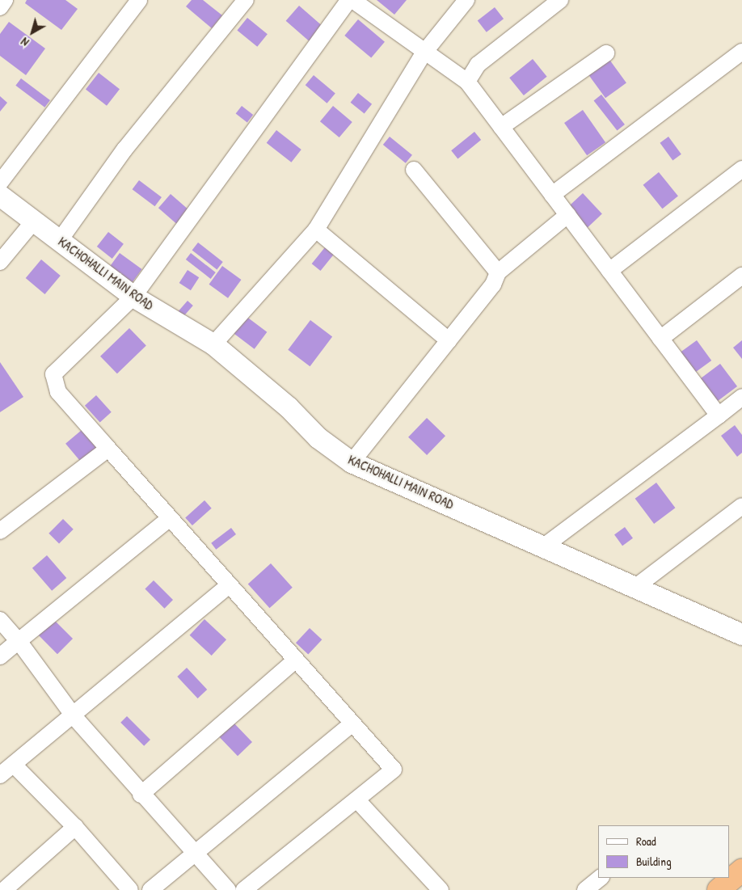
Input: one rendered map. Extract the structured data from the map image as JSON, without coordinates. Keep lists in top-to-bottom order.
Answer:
{
  "streets": {
    "street": ["KACHOHALLI MAIN ROAD"]
  },
  "legend": ["Road", "Building"],
  "north": "bottom left"
}
